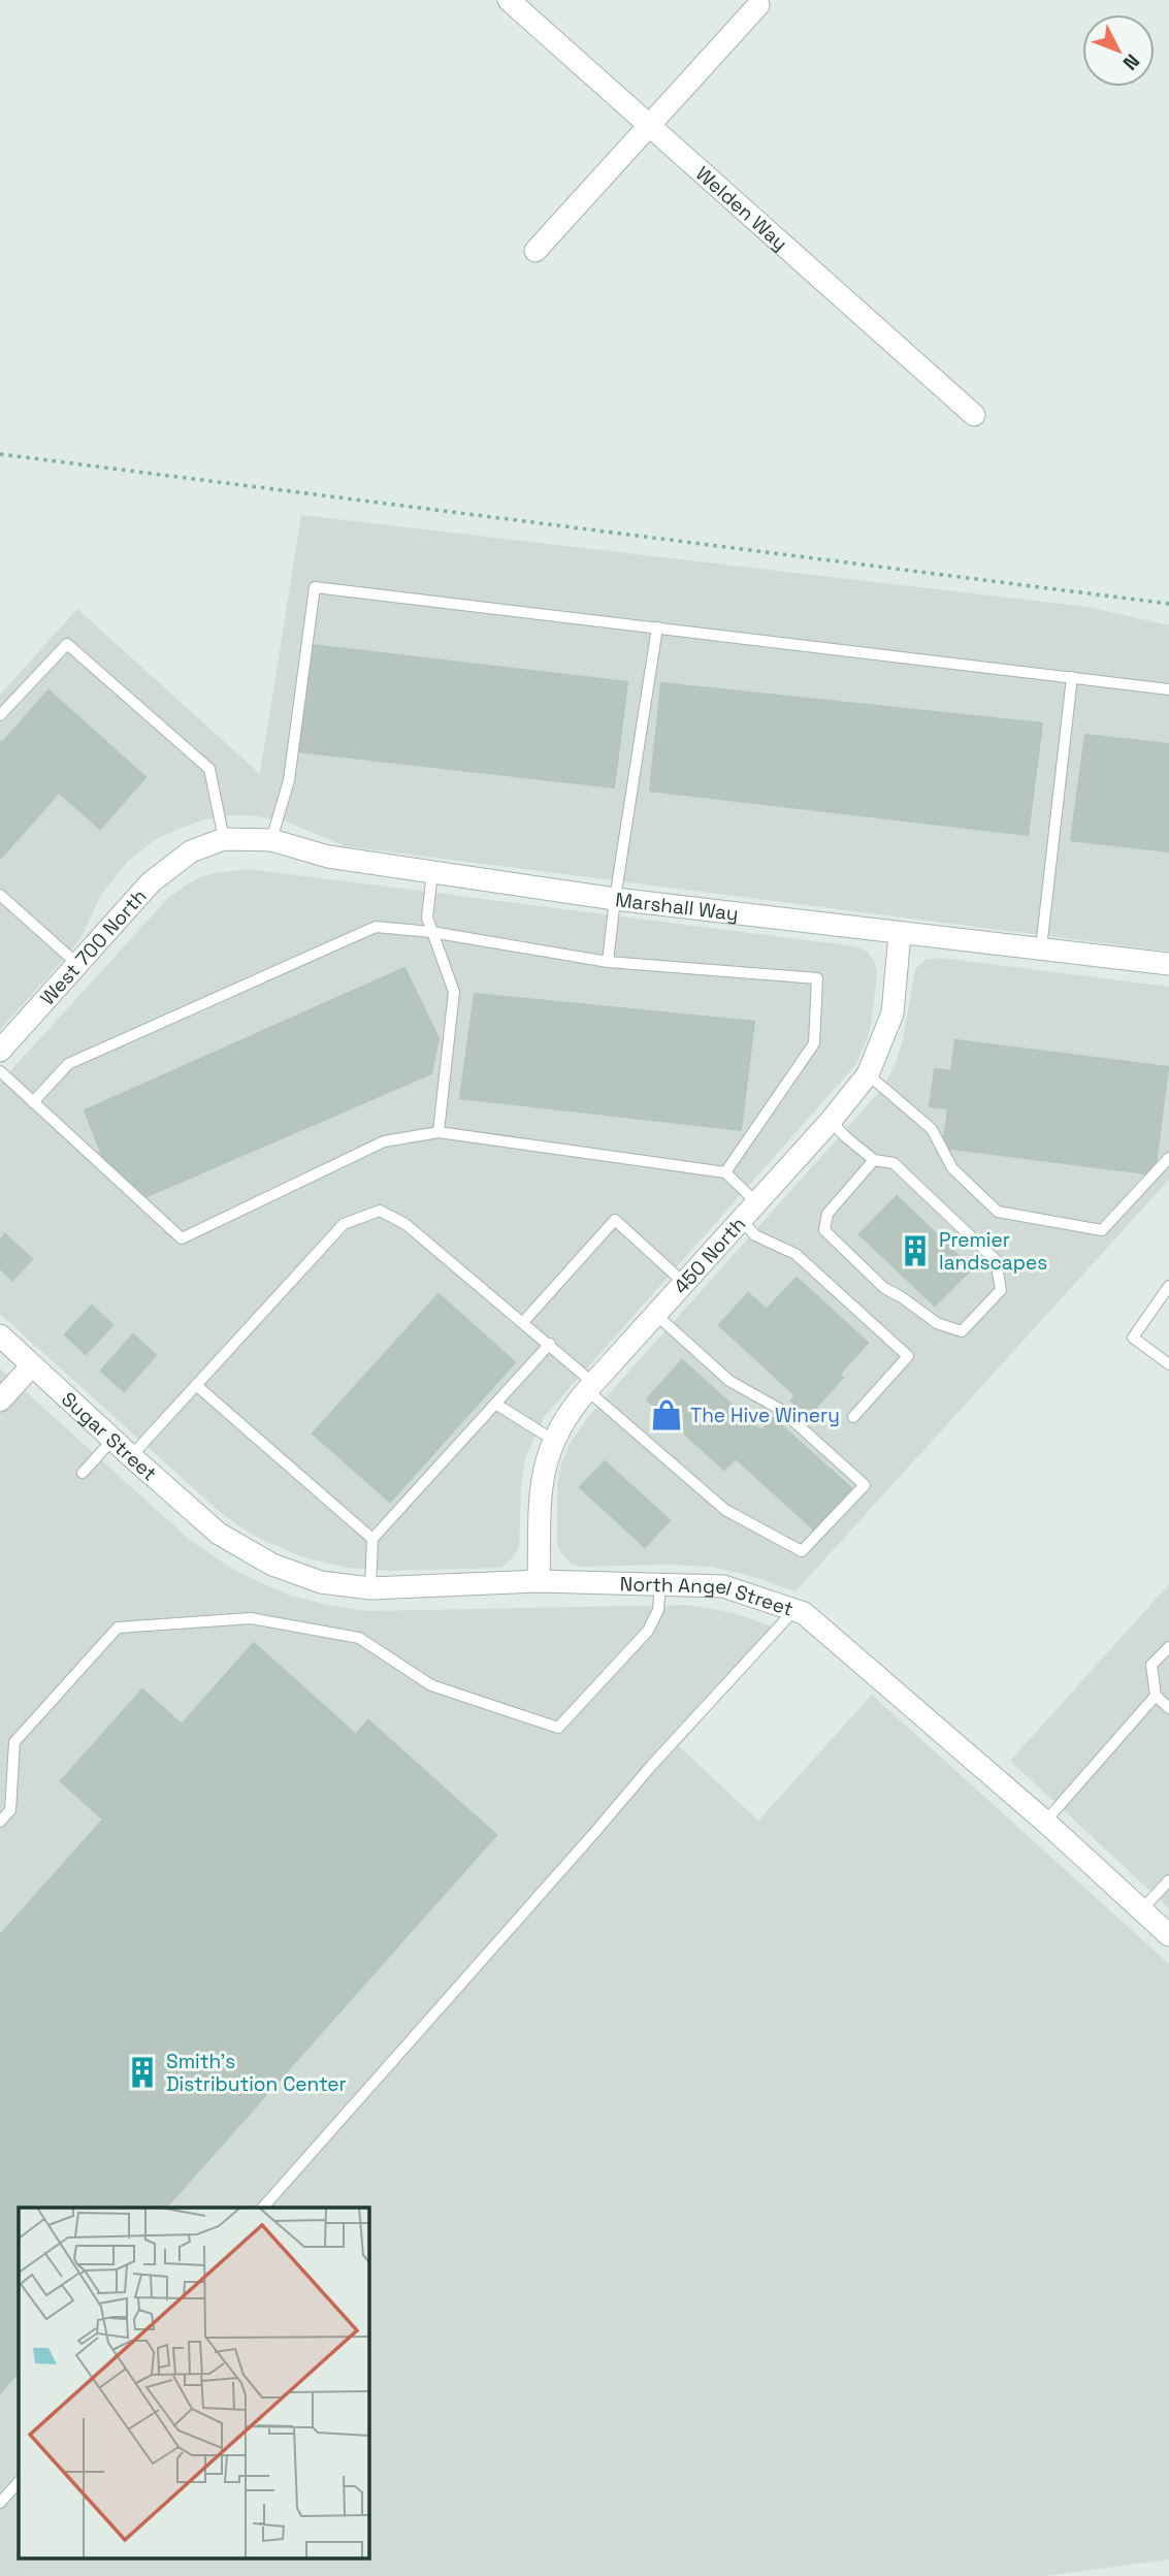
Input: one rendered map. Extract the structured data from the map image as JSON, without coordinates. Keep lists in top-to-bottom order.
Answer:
{
  "streets": {
    "street": [
      "Welden Way",
      "Marshall Way",
      "West 700 North",
      "450 North",
      "Sugar Street",
      "North Angel Street"
    ]
  },
  "crossings": [
    ["Marshall Way", "West 700 North"],
    ["Marshall Way", "450 North"],
    ["450 North", "North Angel Street"],
    ["Sugar Street", "North Angel Street"]
  ],
  "places": {
    "building": ["Premier landscapes", "Smith's Distribution Center"],
    "shop": ["The Hive Winery"]
  },
  "north": "bottom right"
}
